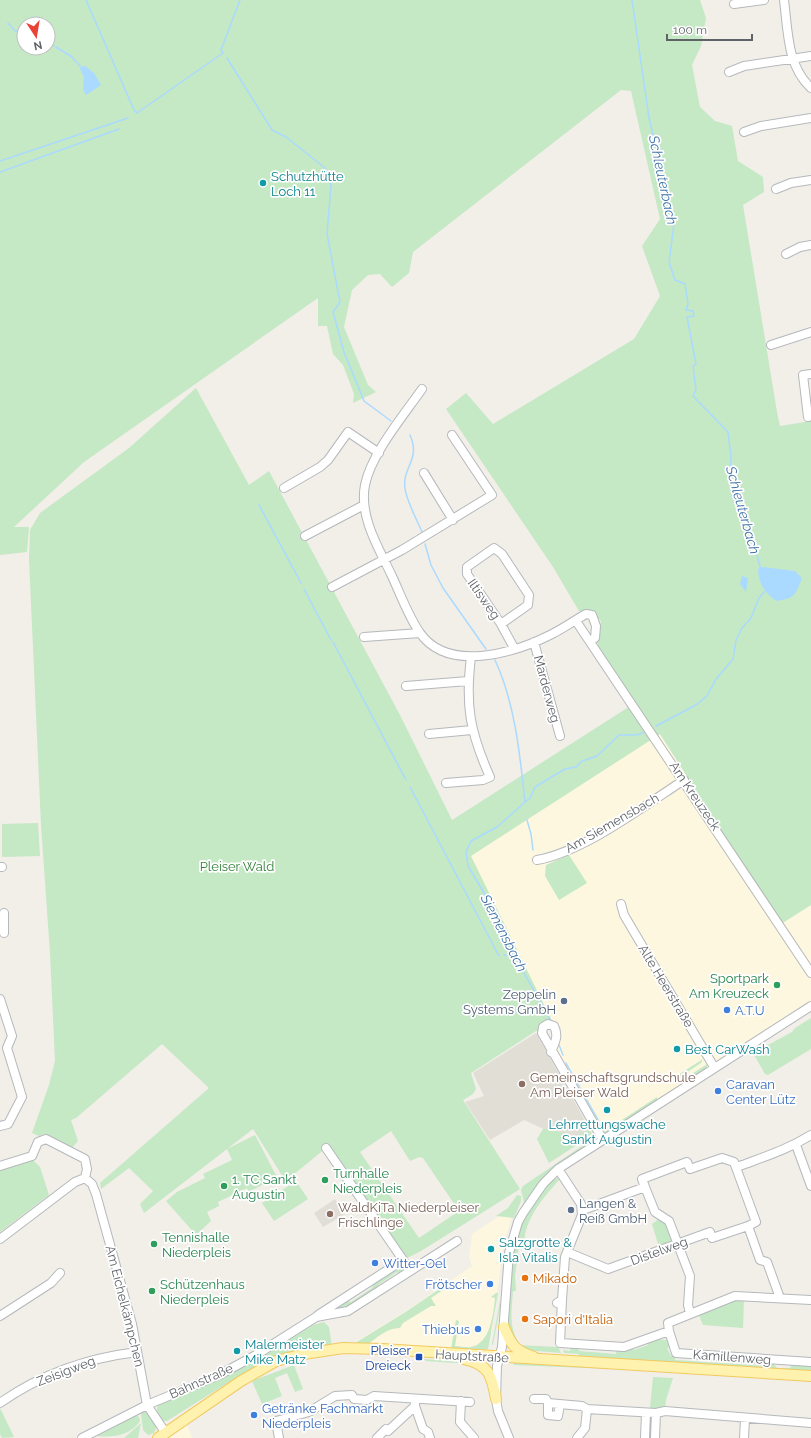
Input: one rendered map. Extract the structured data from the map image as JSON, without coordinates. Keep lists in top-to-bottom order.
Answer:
{
  "streets": {
    "main road": ["Hauptstraße"],
    "street": [
      "Iltisweg",
      "Marderweg",
      "Am Kreuzeck",
      "Am Siemensbach",
      "Alte Heerstraße",
      "Distelweg",
      "Am Eichelkämpchen",
      "Kamillenweg",
      "Zeisigweg",
      "Bahnstraße"
    ]
  },
  "crossings": [
    ["Am Kreuzeck", "Am Siemensbach"],
    ["Am Eichelkämpchen", "Hauptstraße"],
    ["Am Eichelkämpchen", "Zeisigweg"],
    ["Am Eichelkämpchen", "Bahnstraße"]
  ],
  "water": ["Schleuterbach", "Siemensbach"],
  "parks": ["Pleiser Wald"],
  "places": {
    "other": [
      "Schutzhütte Loch 11",
      "Sportpark Am Kreuzeck",
      "Zeppelin Systems GmbH",
      "A.T.U",
      "Best CarWash",
      "Gemeinschaftsgrundschule Am Pleiser Wald",
      "Caravan Center Lütz",
      "Lehrrettungswache Sankt Augustin",
      "Turnhalle Niederpleis",
      "1. TC Sankt Augustin",
      "Langen & Reiß GmbH",
      "WaldKiTa Niederpleiser Frischlinge",
      "Tennishalle Niederpleis",
      "Salzgrotte & Isla Vitalis",
      "Witter-Oel",
      "Mikado",
      "Frötscher",
      "Schützenhaus Niederpleis",
      "Sapori d'Italia",
      "Thiebus",
      "Malermeister Mike Matz",
      "Getränke Fachmarkt Niederpleis"
    ],
    "transit": ["Pleiser Dreieck"]
  },
  "scale_bar": "100 m",
  "north": "bottom"
}
